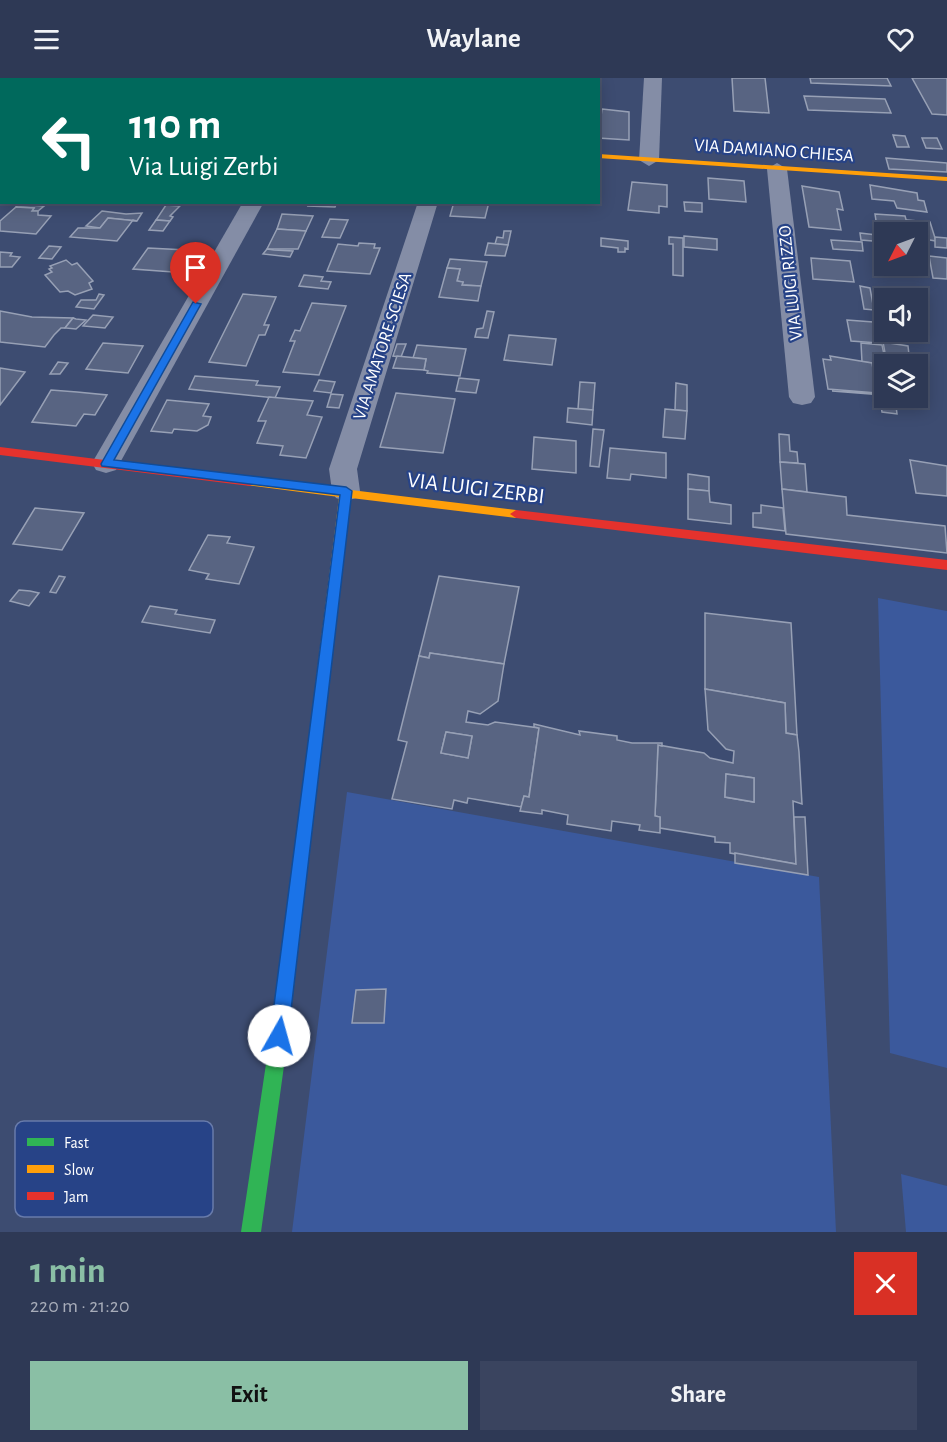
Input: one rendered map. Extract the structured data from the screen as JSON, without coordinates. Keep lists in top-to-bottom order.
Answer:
{
  "streets": {
    "street": [
      "VIA DAMIANO CHIESA",
      "VIA LUIGI RIZZO",
      "VIA AMATORE SCIESA",
      "VIA LUIGI ZERBI"
    ]
  },
  "crossings": [
    ["VIA DAMIANO CHIESA", "VIA LUIGI RIZZO"],
    ["VIA AMATORE SCIESA", "VIA LUIGI ZERBI"]
  ],
  "legend": ["Fast", "Slow", "Jam"],
  "north": "bottom left",
  "page": {
    "header": "Waylane",
    "turn": ["110 m", "Via Luigi Zerbi"],
    "heading": ["1 min", "220 m · 21:20"],
    "buttons": ["Exit", "Share"]
  }
}
